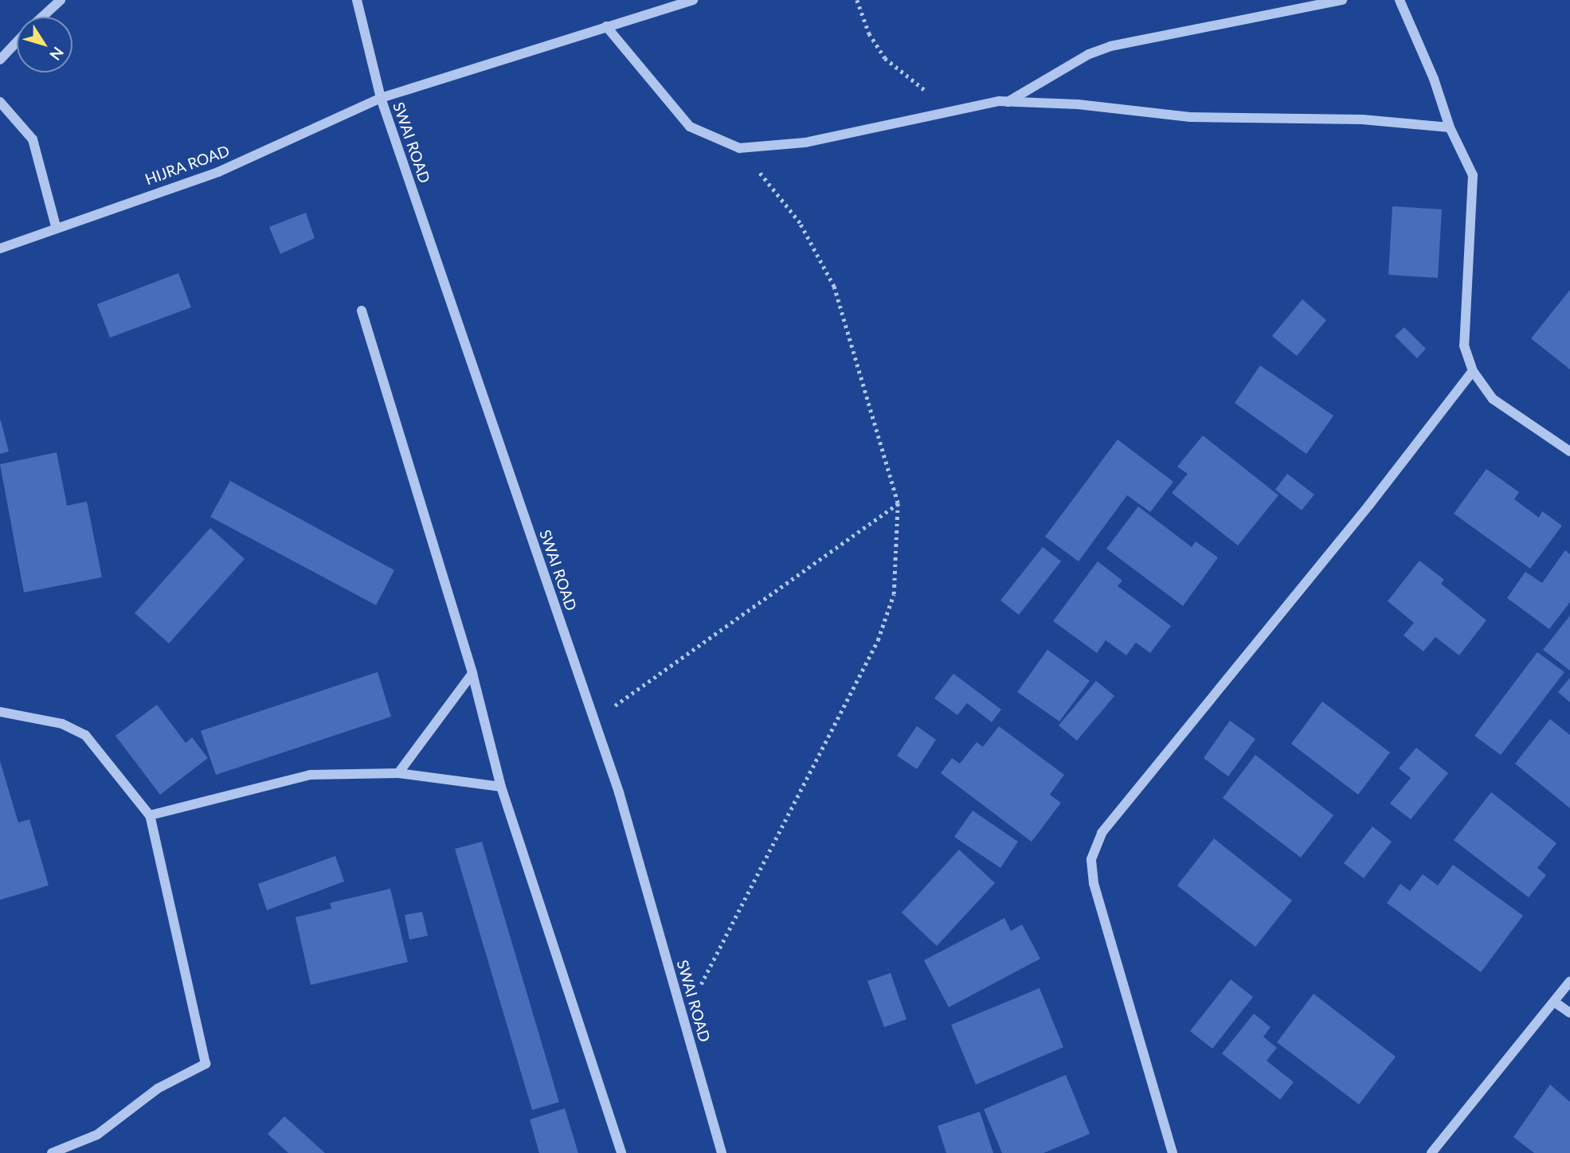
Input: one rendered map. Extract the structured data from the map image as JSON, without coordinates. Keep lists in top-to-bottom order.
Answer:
{
  "streets": {
    "street": ["SWAI ROAD", "HIJRA ROAD"]
  },
  "crossings": [
    ["SWAI ROAD", "HIJRA ROAD"]
  ],
  "north": "bottom right"
}
